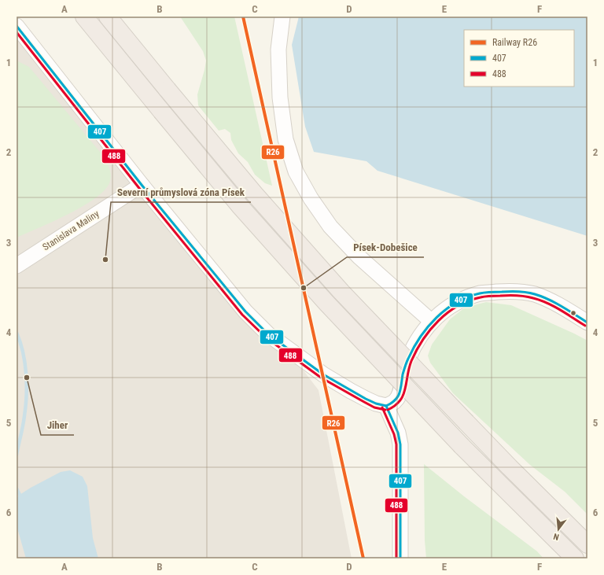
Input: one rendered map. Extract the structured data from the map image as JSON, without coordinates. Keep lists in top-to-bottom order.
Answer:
{
  "streets": {
    "street": ["Stanislava Maliny"]
  },
  "places": ["Severní průmyslová zóna Písek", "Písek-Dobešice", "Jiher"],
  "lines": ["rail line R26", "transit line 407", "transit line 488"],
  "legend": ["Railway R26", "407", "488"],
  "north": "bottom",
  "grid": {
    "columns": [
      "A",
      "B",
      "C",
      "D",
      "E",
      "F"
    ],
    "rows": [
      "1",
      "2",
      "3",
      "4",
      "5",
      "6"
    ]
  }
}
